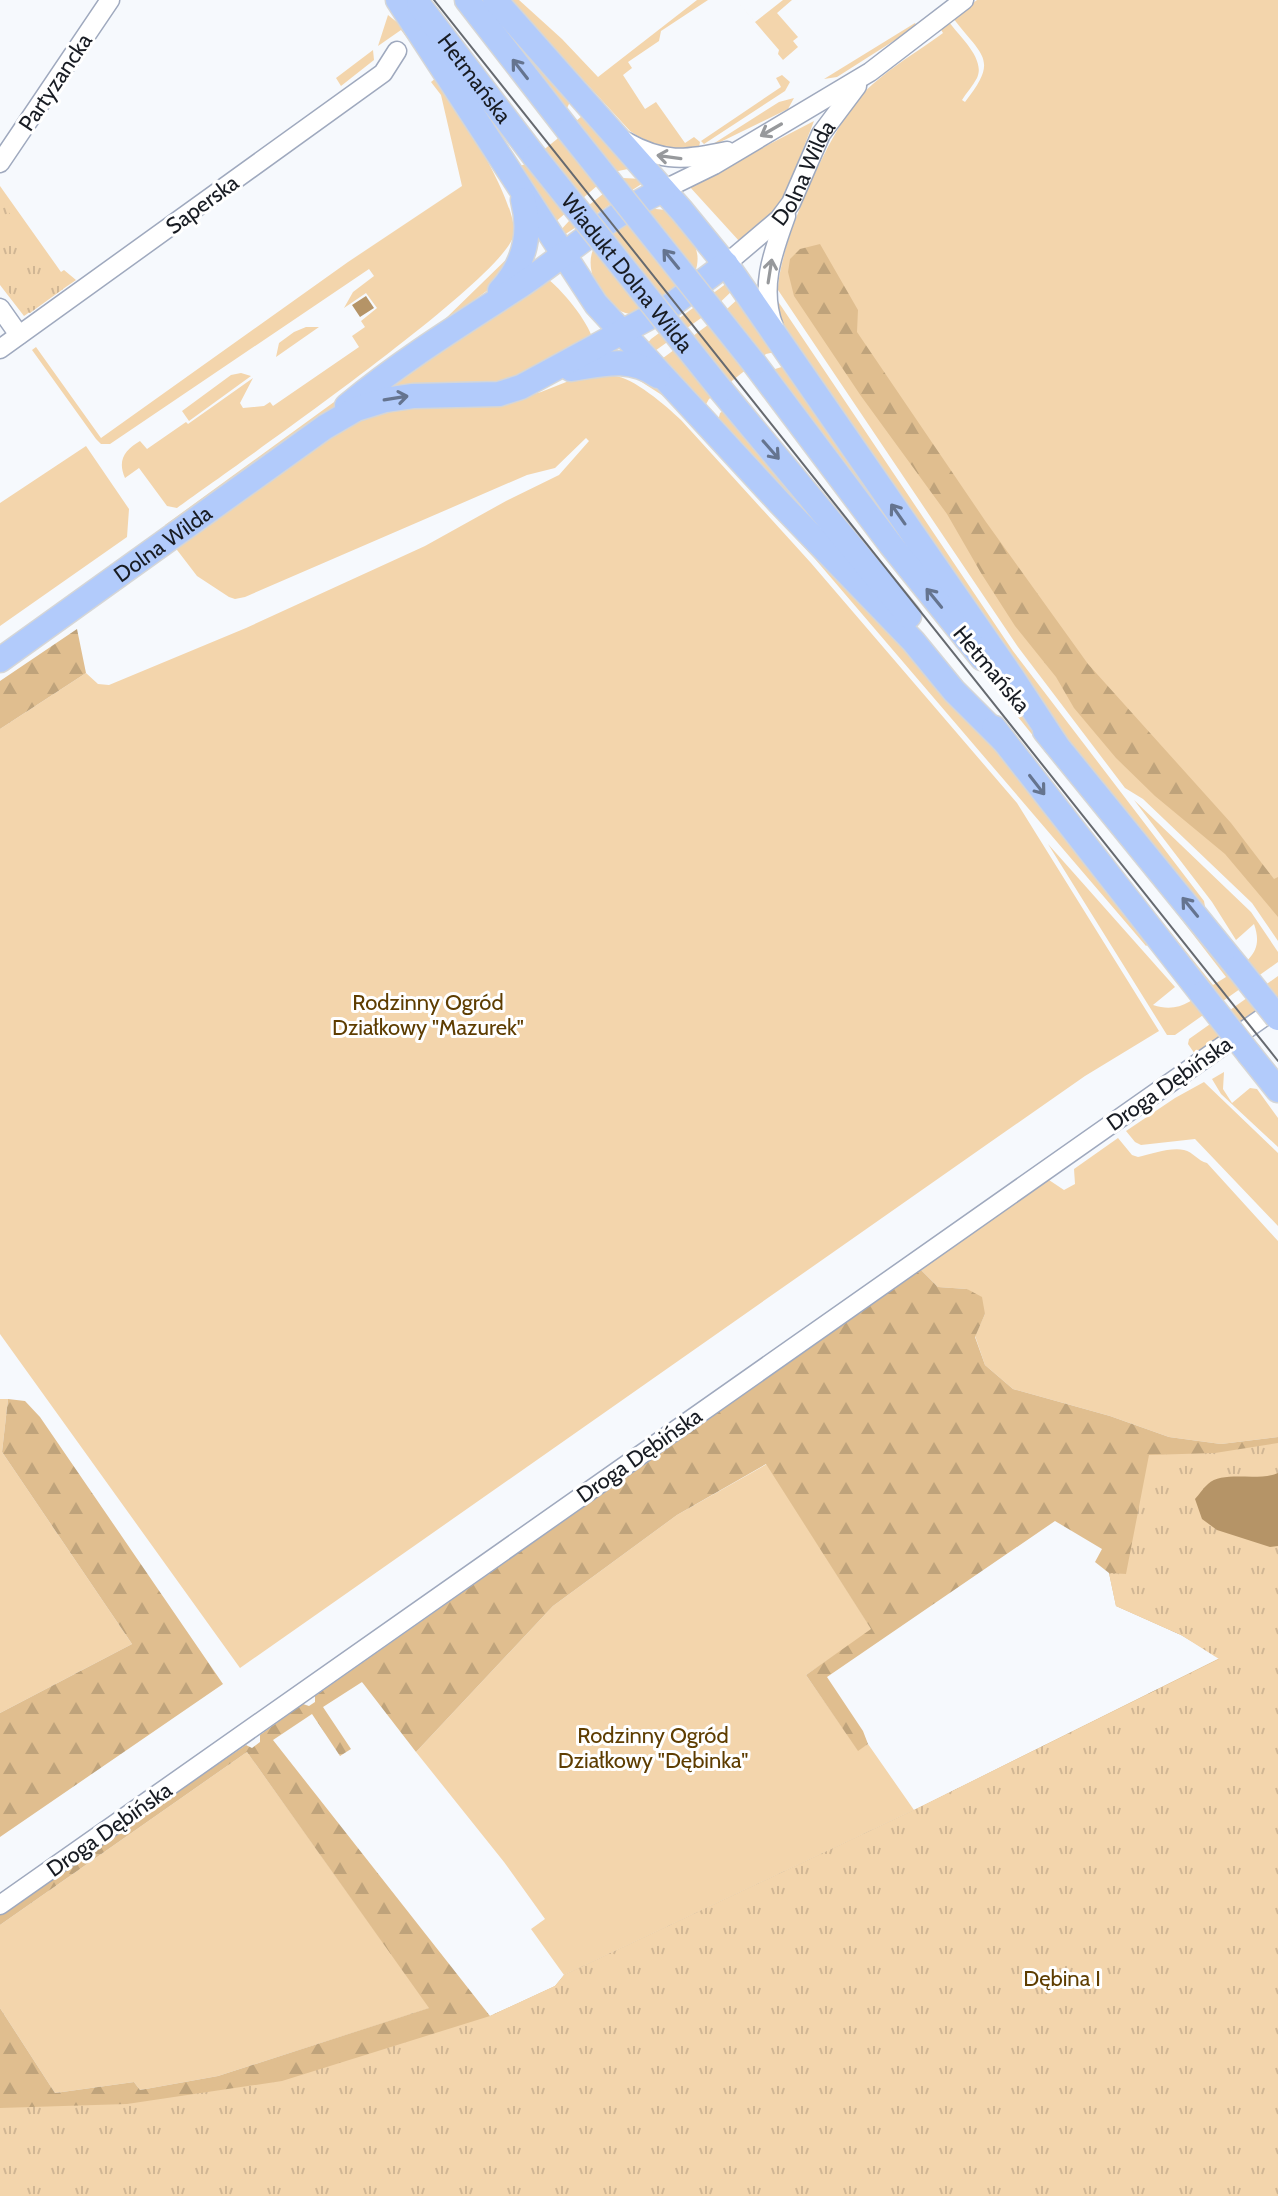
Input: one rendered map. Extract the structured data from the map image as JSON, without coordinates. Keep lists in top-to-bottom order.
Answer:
{
  "streets": {
    "main road": ["Hetmańska", "Dolna Wilda", "Wiadukt Dolna Wilda"],
    "street": ["Partyzancka", "Saperska", "Droga Dębińska"]
  },
  "crossings": [
    ["Hetmańska", "Wiadukt Dolna Wilda"]
  ],
  "parks": ["Rodzinny Ogród Działkowy \"Mazurek\"", "Rodzinny Ogród Działkowy \"Dębinka\"", "Dębina I"]
}
